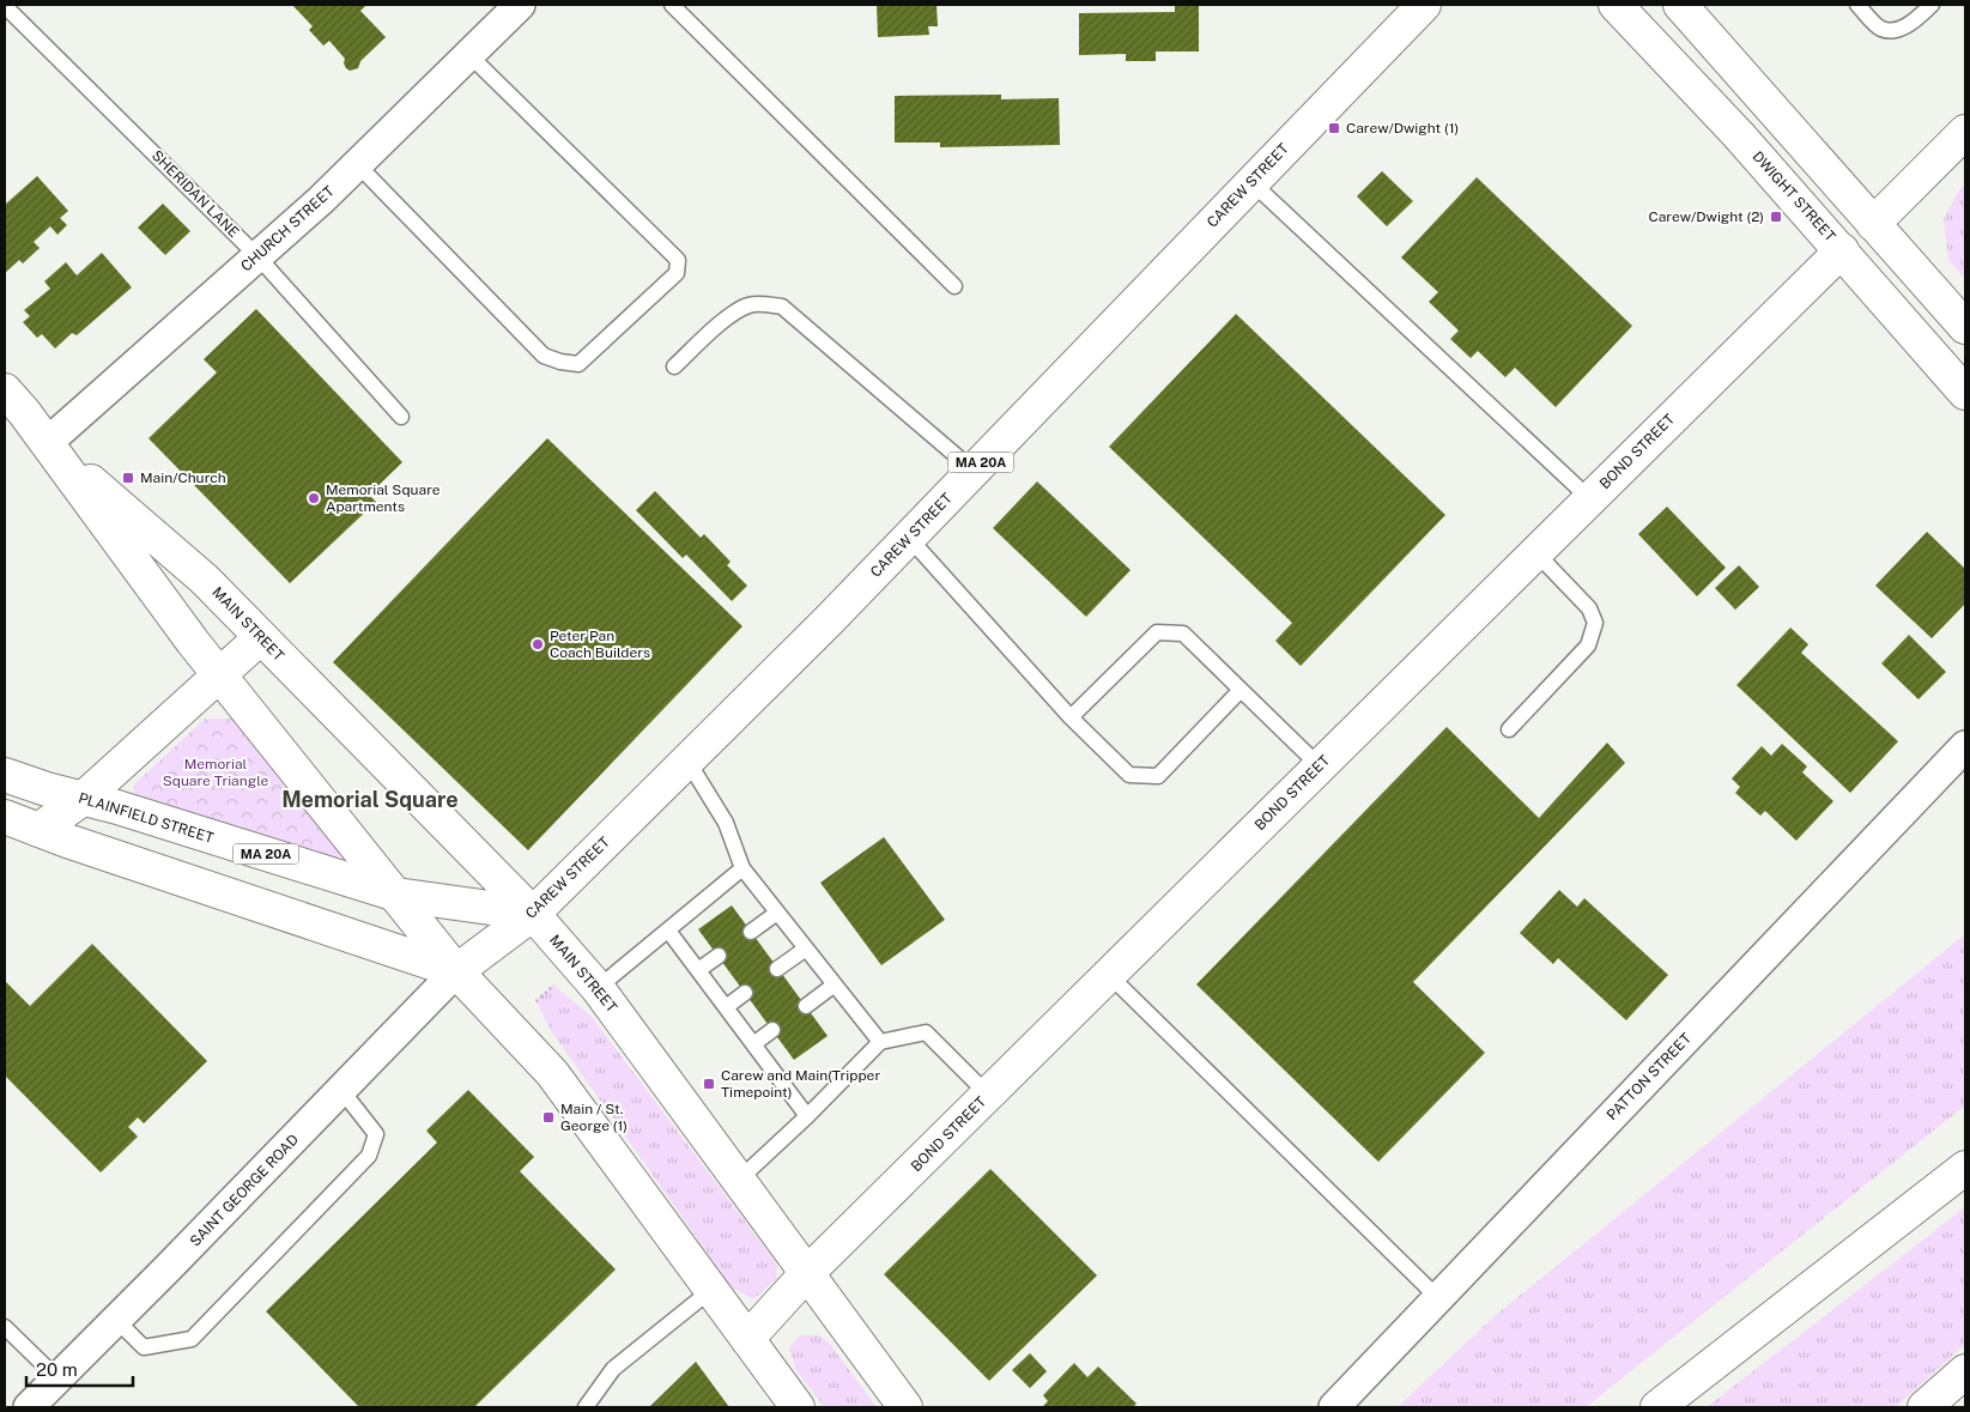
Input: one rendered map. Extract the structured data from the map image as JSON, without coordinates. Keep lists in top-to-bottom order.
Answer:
{
  "streets": {
    "main road": [
      "CAREW STREET",
      "DWIGHT STREET",
      "BOND STREET",
      "MA 20A",
      "MAIN STREET",
      "PLAINFIELD STREET"
    ],
    "street": ["CHURCH STREET", "PATTON STREET", "SAINT GEORGE ROAD"],
    "lane": ["SHERIDAN LANE"]
  },
  "crossings": [
    ["CAREW STREET", "MAIN STREET"],
    ["CAREW STREET", "PLAINFIELD STREET"],
    ["CAREW STREET", "SAINT GEORGE ROAD"],
    ["SHERIDAN LANE", "CHURCH STREET"],
    ["DWIGHT STREET", "BOND STREET"],
    ["CHURCH STREET", "MAIN STREET"],
    ["BOND STREET", "MAIN STREET"],
    ["MAIN STREET", "PLAINFIELD STREET"],
    ["MAIN STREET", "SAINT GEORGE ROAD"]
  ],
  "districts": ["Memorial Square"],
  "parks": ["Memorial Square Triangle"],
  "places": {
    "transit": [
      "Carew/Dwight (1)",
      "Carew/Dwight (2)",
      "Main/Church",
      "Carew and Main(Tripper Timepoint)",
      "Main / St. George (1)"
    ],
    "other": ["Memorial Square Apartments", "Peter Pan Coach Builders"]
  },
  "scale_bar": "20 m"
}
